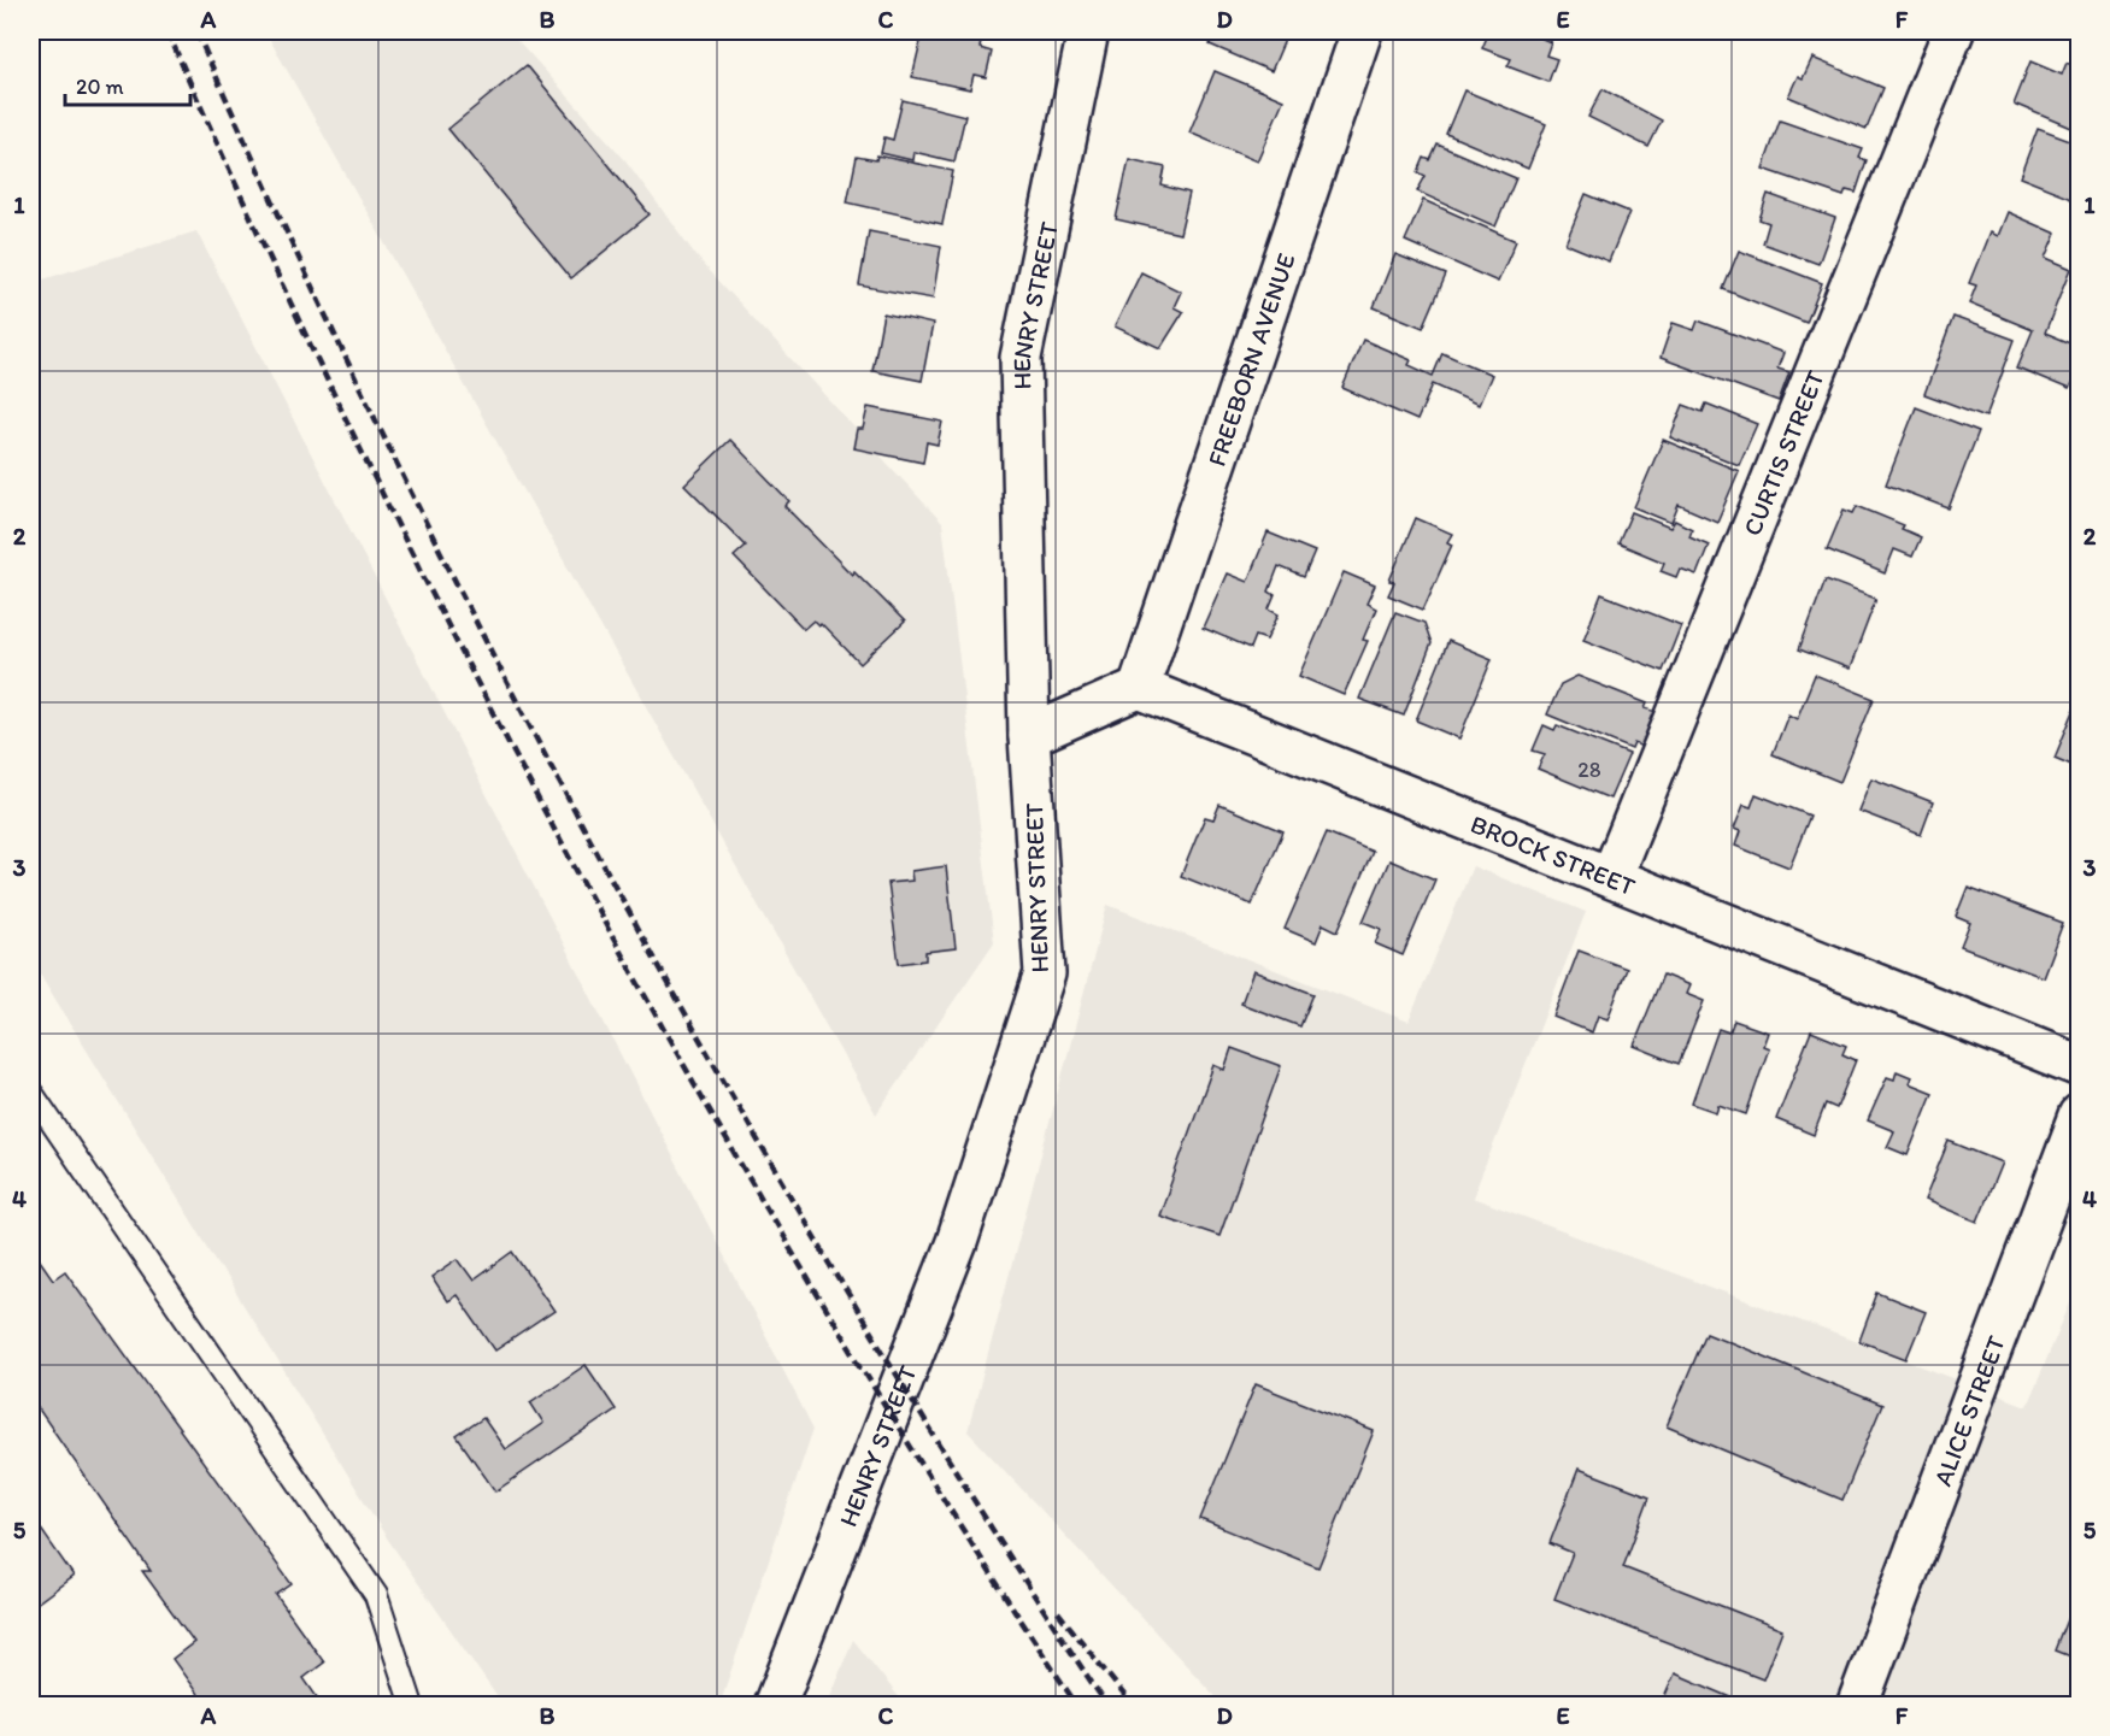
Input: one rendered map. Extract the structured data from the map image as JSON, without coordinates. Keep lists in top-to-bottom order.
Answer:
{
  "streets": {
    "street": [
      "HENRY STREET",
      "FREEBORN AVENUE",
      "CURTIS STREET",
      "BROCK STREET",
      "ALICE STREET"
    ]
  },
  "crossings": [
    ["FREEBORN AVENUE", "BROCK STREET"],
    ["CURTIS STREET", "BROCK STREET"]
  ],
  "house_numbers": ["28"],
  "scale_bar": "20 m",
  "grid": {
    "columns": [
      "A",
      "B",
      "C",
      "D",
      "E",
      "F"
    ],
    "rows": [
      "1",
      "2",
      "3",
      "4",
      "5"
    ]
  }
}
